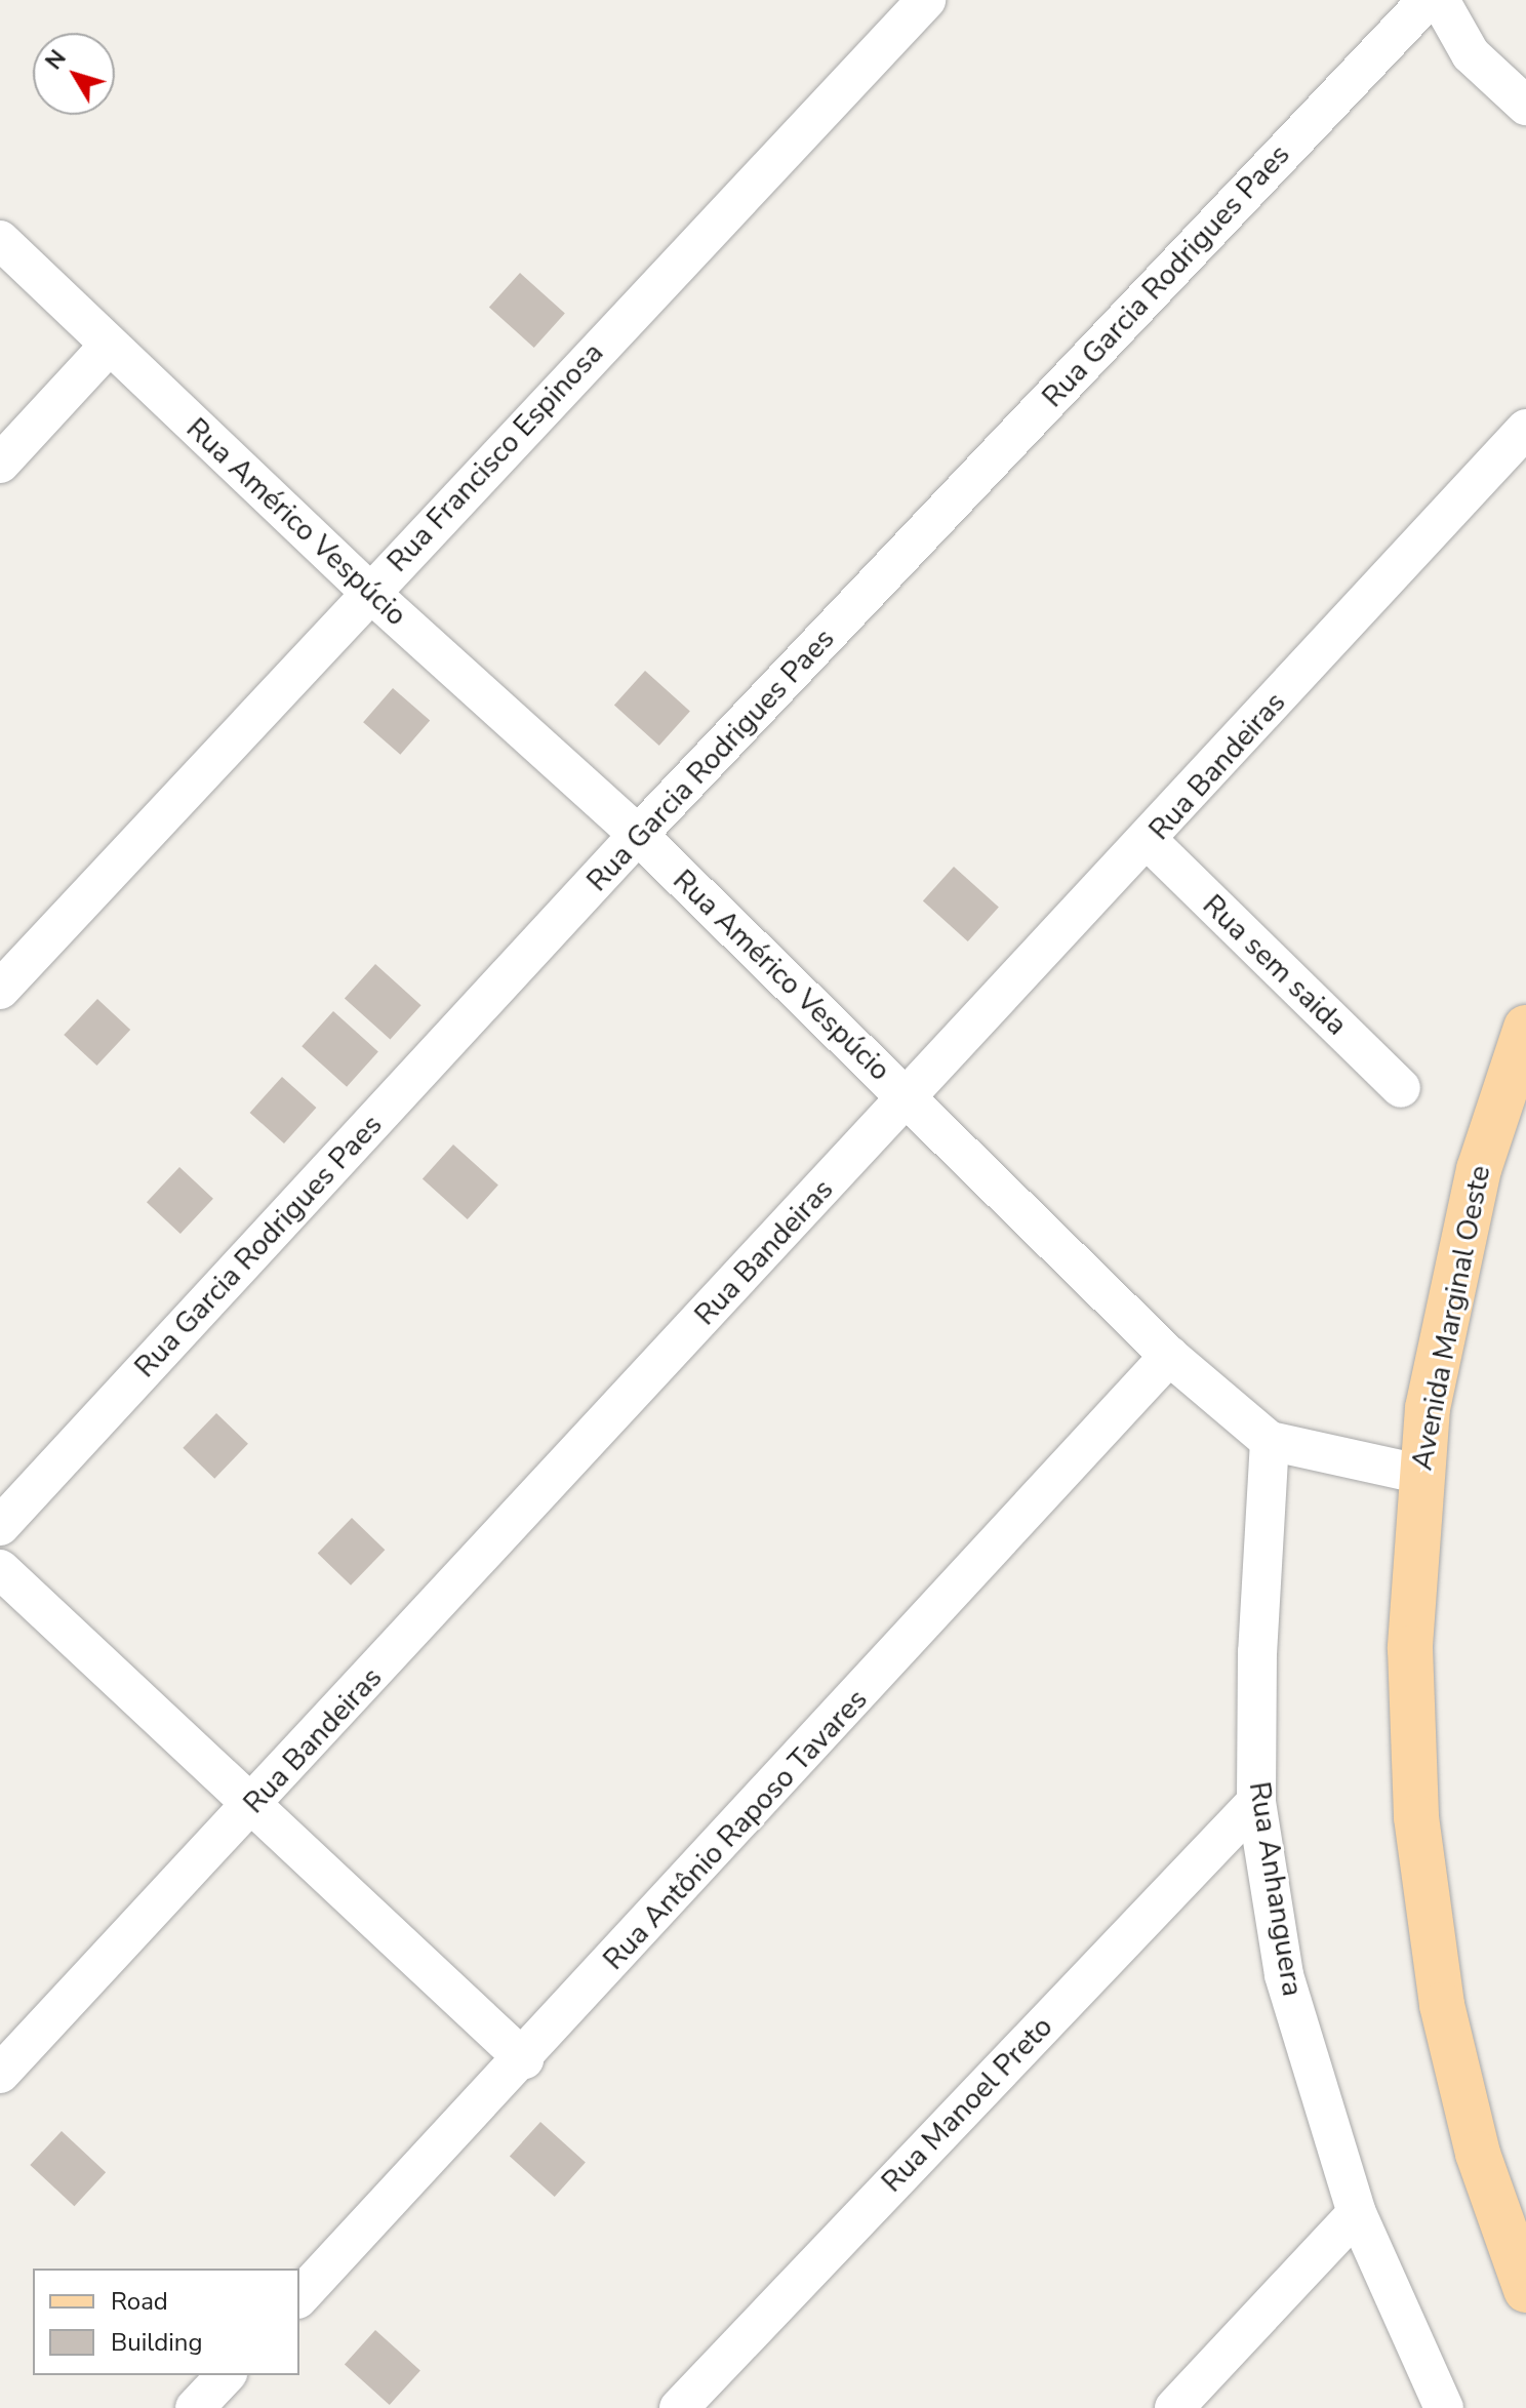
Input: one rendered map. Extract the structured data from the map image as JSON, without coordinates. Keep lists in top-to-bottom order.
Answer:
{
  "streets": {
    "main road": ["Avenida Marginal Oeste"],
    "street": [
      "Rua Garcia Rodrigues Paes",
      "Rua Francisco Espinosa",
      "Rua Américo Vespúcio",
      "Rua Bandeiras",
      "Rua sem saida",
      "Rua Antônio Raposo Tavares",
      "Rua Anhanguera",
      "Rua Manoel Preto"
    ]
  },
  "crossings": [
    ["Rua Garcia Rodrigues Paes", "Rua Américo Vespúcio"],
    ["Rua Francisco Espinosa", "Rua Américo Vespúcio"],
    ["Rua Américo Vespúcio", "Rua Bandeiras"],
    ["Rua Américo Vespúcio", "Avenida Marginal Oeste"],
    ["Rua Américo Vespúcio", "Rua Antônio Raposo Tavares"],
    ["Rua Américo Vespúcio", "Rua Anhanguera"],
    ["Rua Bandeiras", "Rua sem saida"],
    ["Rua Anhanguera", "Rua Manoel Preto"]
  ],
  "legend": ["Road", "Building"],
  "north": "top left"
}
